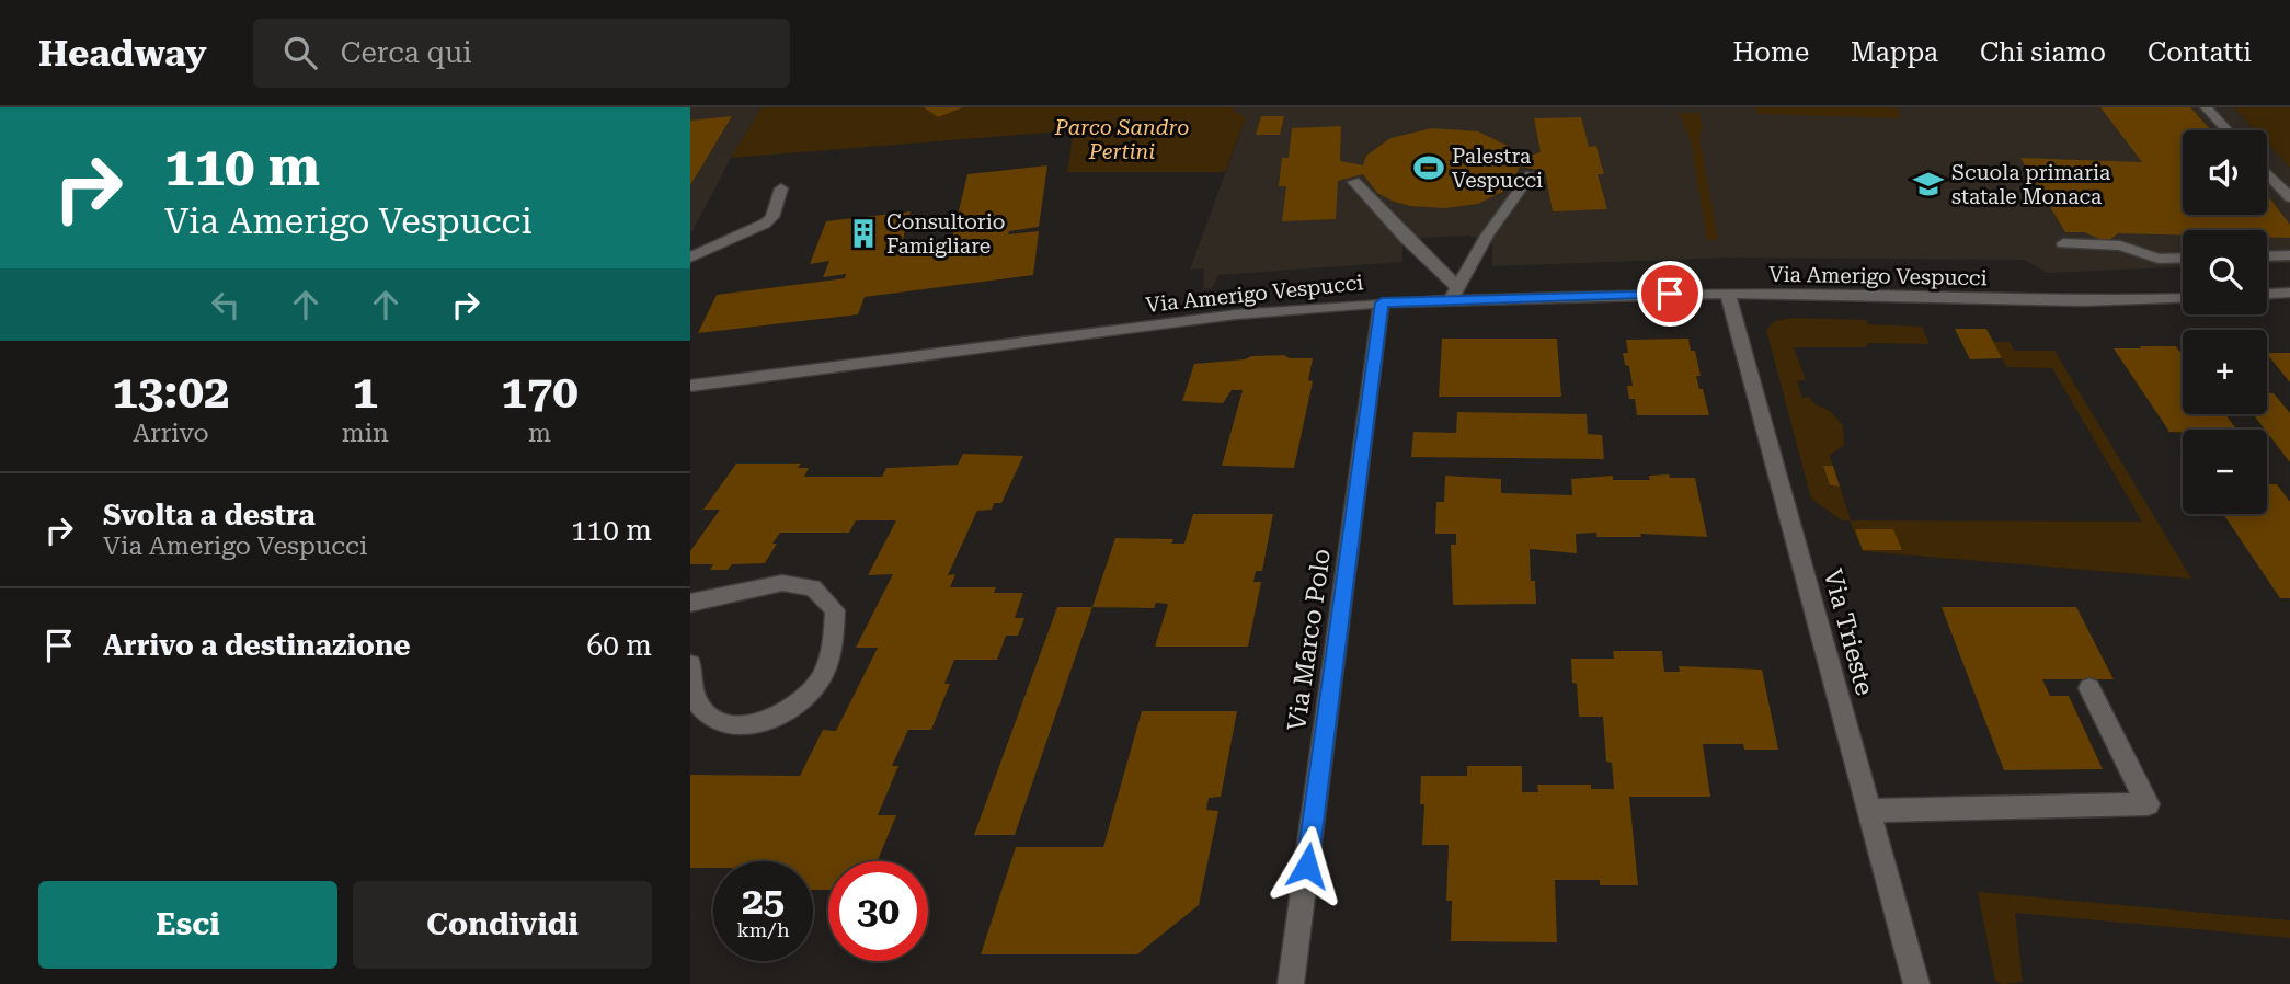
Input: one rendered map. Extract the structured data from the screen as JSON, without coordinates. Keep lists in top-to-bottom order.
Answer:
{
  "streets": {
    "street": ["Via Amerigo Vespucci", "Via Trieste", "Via Marco Polo"]
  },
  "crossings": [
    ["Via Amerigo Vespucci", "Via Trieste"],
    ["Via Amerigo Vespucci", "Via Marco Polo"]
  ],
  "parks": ["Parco Sandro Pertini"],
  "places": {
    "sports": ["Palestra Vespucci"],
    "school or university": ["Scuola primaria statale Monaca"],
    "building": ["Consultorio Famigliare"]
  },
  "page": {
    "header": "Headway",
    "search": "Cerca qui",
    "nav": [
      "Home",
      "Mappa",
      "Chi siamo",
      "Contatti"
    ],
    "turn": ["110 m", "Via Amerigo Vespucci"],
    "map_buttons": ["+", "−"],
    "eta": [
      "13:02",
      "Arrivo",
      "1",
      "min",
      "170",
      "m"
    ],
    "list": [
      {
        "name": "Svolta a destra",
        "note": "Via Amerigo Vespucci",
        "value": "110 m"
      },
      {
        "name": "Arrivo a destinazione",
        "value": "60 m"
      }
    ],
    "speed": "25 km/h",
    "limit": "30",
    "buttons": ["Esci", "Condividi"]
  }
}
